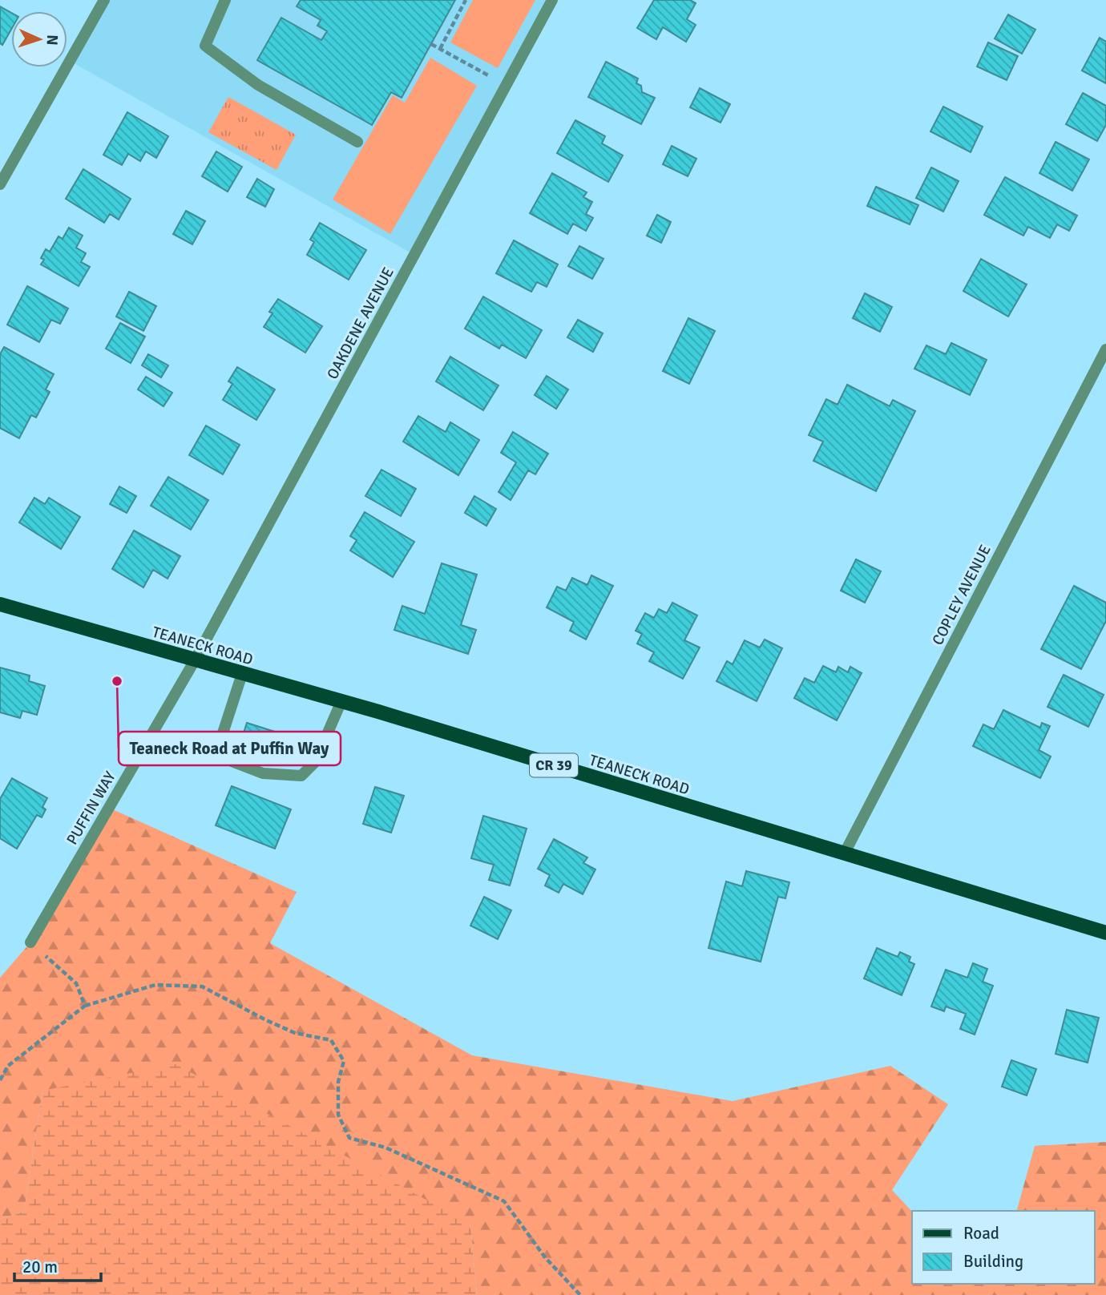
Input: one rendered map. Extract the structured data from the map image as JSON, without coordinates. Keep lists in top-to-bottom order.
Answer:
{
  "streets": {
    "main road": ["TEANECK ROAD", "CR 39"],
    "street": ["OAKDENE AVENUE", "COPLEY AVENUE", "PUFFIN WAY"]
  },
  "crossings": [
    ["OAKDENE AVENUE", "TEANECK ROAD"],
    ["OAKDENE AVENUE", "PUFFIN WAY"],
    ["COPLEY AVENUE", "TEANECK ROAD"],
    ["TEANECK ROAD", "PUFFIN WAY"]
  ],
  "places": ["Teaneck Road at Puffin Way"],
  "legend": ["Road", "Building"],
  "scale_bar": "20 m",
  "north": "right"
}
